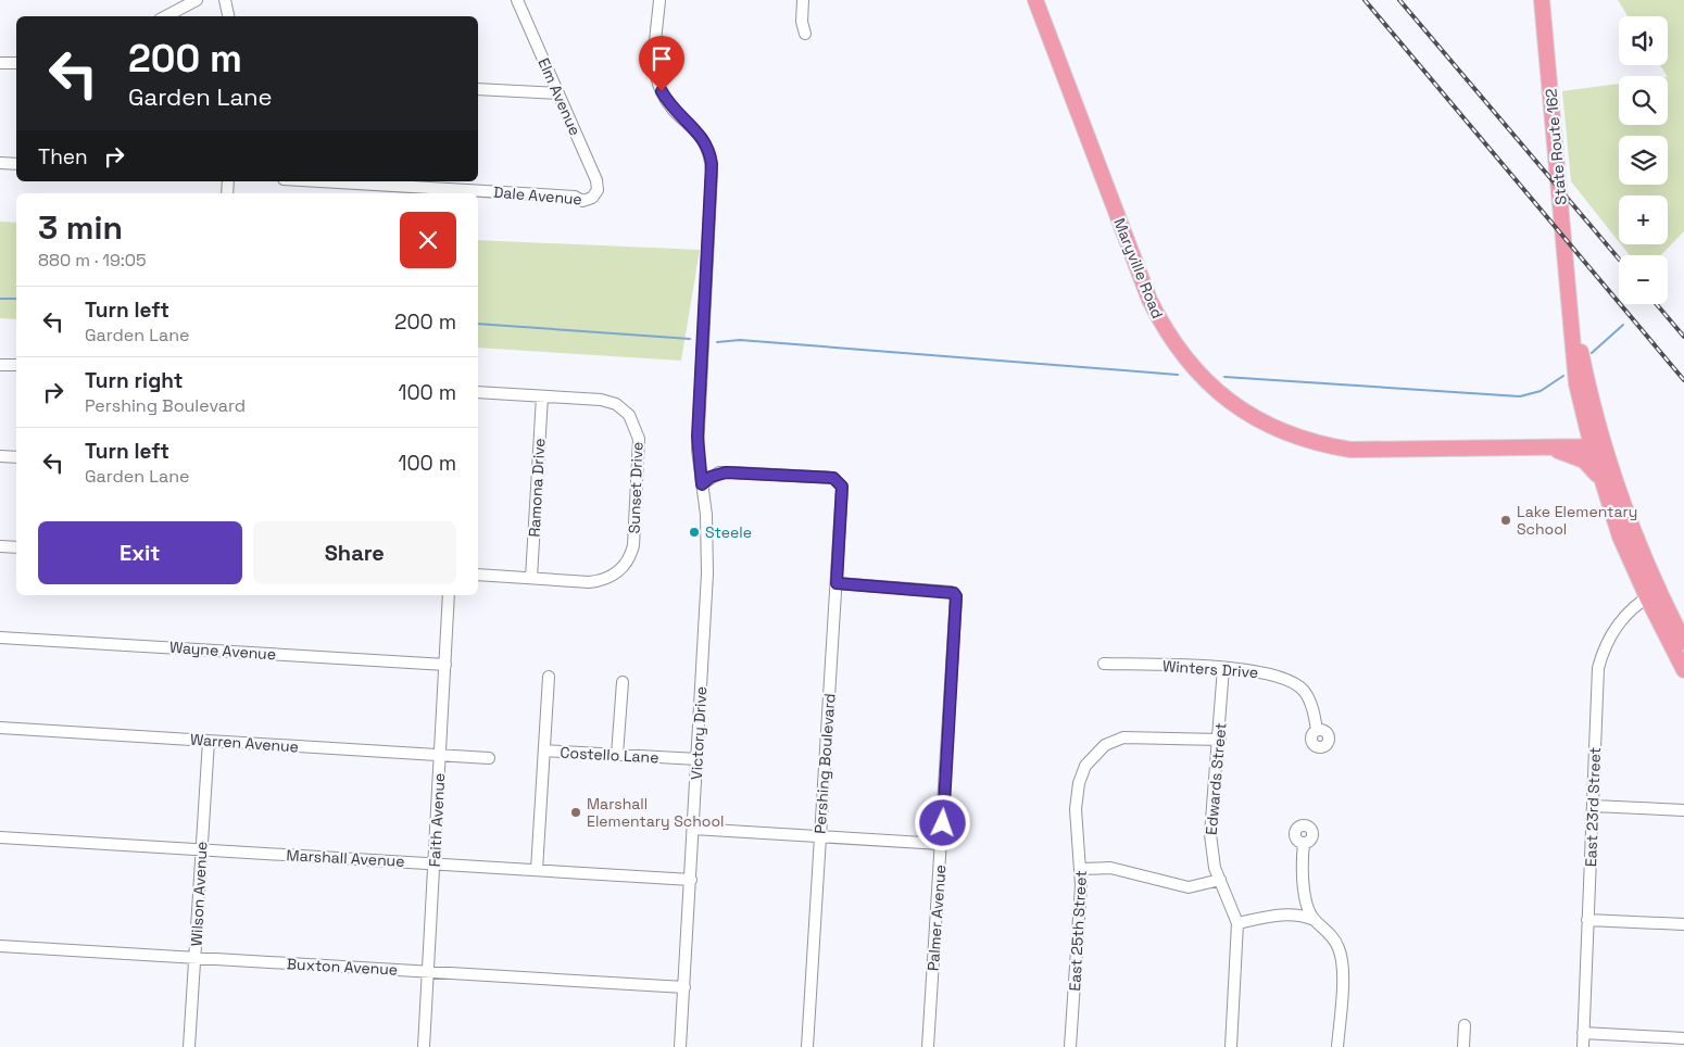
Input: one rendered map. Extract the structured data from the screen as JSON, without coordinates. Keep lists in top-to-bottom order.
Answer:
{
  "streets": {
    "main road": ["State Route 162", "Maryville Road"],
    "street": [
      "Elm Avenue",
      "Dale Avenue",
      "Ramona Drive",
      "Sunset Drive",
      "Wayne Avenue",
      "Winters Drive",
      "Victory Drive",
      "Warren Avenue",
      "Costello Lane",
      "Pershing Boulevard",
      "Edwards Street",
      "East 23rd Street",
      "Faith Avenue",
      "Marshall Avenue",
      "Wilson Avenue",
      "Palmer Avenue",
      "East 25th Street",
      "Buxton Avenue"
    ]
  },
  "crossings": [
    ["Elm Avenue", "Dale Avenue"],
    ["State Route 162", "Maryville Road"],
    ["Ramona Drive", "Sunset Drive"],
    ["Wayne Avenue", "Faith Avenue"],
    ["Winters Drive", "Edwards Street"],
    ["Victory Drive", "Costello Lane"],
    ["Victory Drive", "Pershing Boulevard"],
    ["Victory Drive", "Marshall Avenue"],
    ["Victory Drive", "Buxton Avenue"],
    ["Warren Avenue", "Faith Avenue"],
    ["Warren Avenue", "Wilson Avenue"],
    ["Costello Lane", "Marshall Avenue"],
    ["Pershing Boulevard", "Palmer Avenue"],
    ["Edwards Street", "East 25th Street"],
    ["Faith Avenue", "Marshall Avenue"],
    ["Faith Avenue", "Buxton Avenue"],
    ["Marshall Avenue", "Wilson Avenue"],
    ["Wilson Avenue", "Buxton Avenue"]
  ],
  "places": ["Lake Elementary School", "Steele", "Marshall Elementary School"],
  "page": {
    "map_buttons": ["+", "−"],
    "turn": ["200 m", "Garden Lane"],
    "then": "Then",
    "heading": ["3 min", "880 m · 19:05"],
    "list": [
      {
        "name": "Turn left",
        "note": "Garden Lane",
        "value": "200 m"
      },
      {
        "name": "Turn right",
        "note": "Pershing Boulevard",
        "value": "100 m"
      },
      {
        "name": "Turn left",
        "note": "Garden Lane",
        "value": "100 m"
      }
    ],
    "buttons": ["Exit", "Share"]
  }
}
